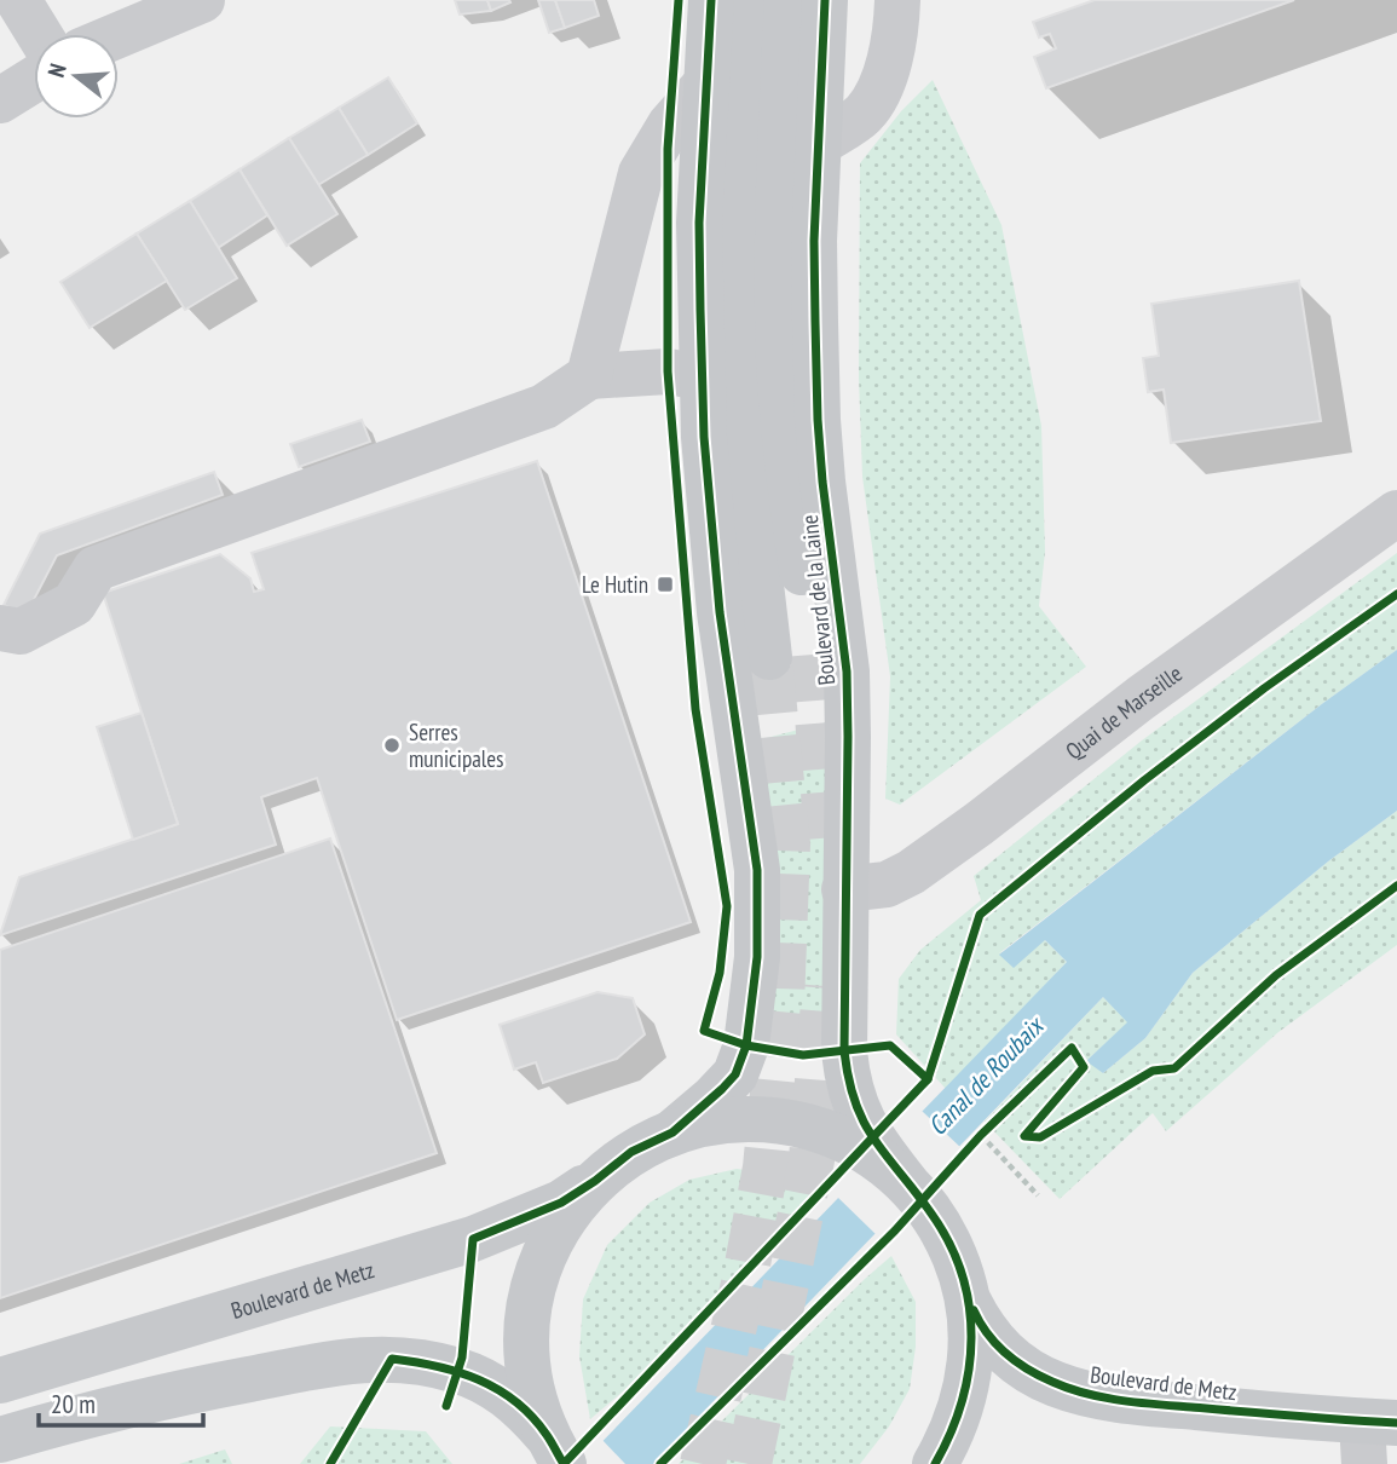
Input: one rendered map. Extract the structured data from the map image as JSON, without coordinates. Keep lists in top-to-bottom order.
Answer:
{
  "streets": {
    "main road": ["Boulevard de la Laine", "Boulevard de Metz"],
    "street": ["Quai de Marseille"]
  },
  "crossings": [
    ["Boulevard de la Laine", "Quai de Marseille"],
    ["Boulevard de la Laine", "Boulevard de Metz"]
  ],
  "water": ["Canal de Roubaix"],
  "places": {
    "transit": ["Le Hutin"],
    "other": ["Serres municipales"]
  },
  "scale_bar": "20 m",
  "north": "left"
}
